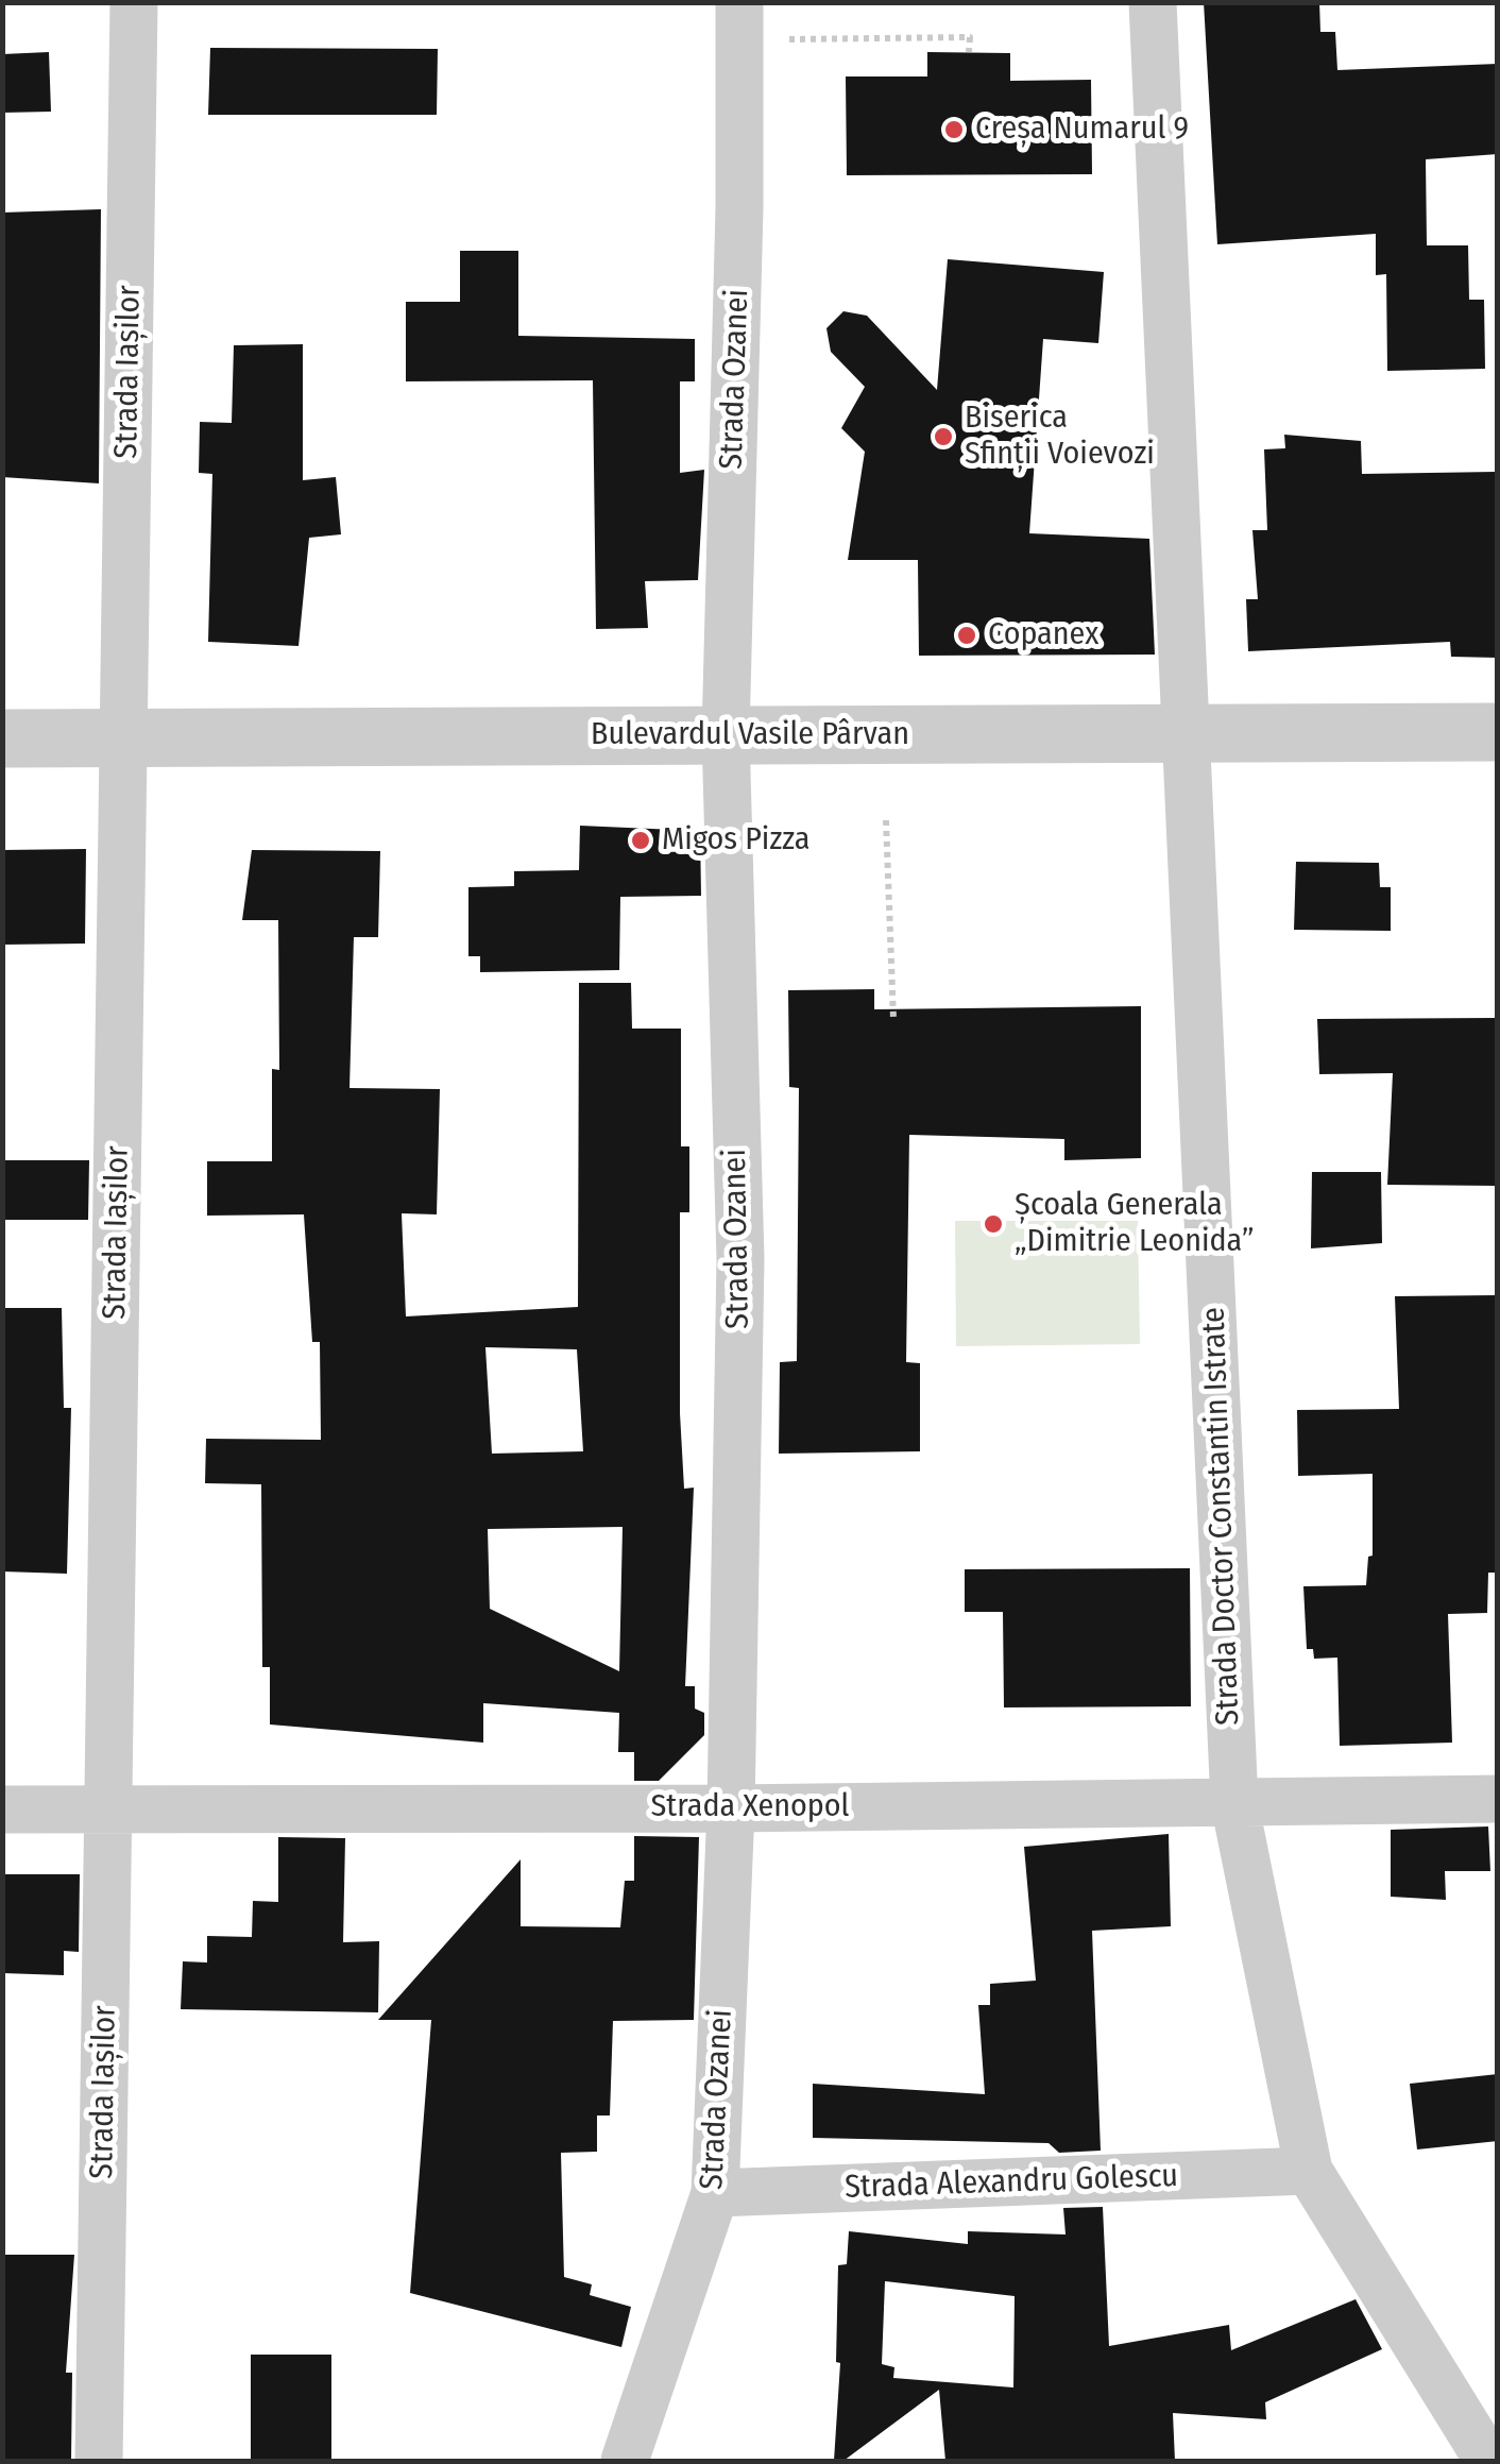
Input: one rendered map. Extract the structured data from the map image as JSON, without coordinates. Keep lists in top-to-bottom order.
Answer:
{
  "streets": {
    "street": [
      "Strada Iașilor",
      "Strada Ozanei",
      "Bulevardul Vasile Pârvan",
      "Strada Doctor Constantin Istrate",
      "Strada Xenopol",
      "Strada Alexandru Golescu"
    ]
  },
  "crossings": [
    ["Strada Iașilor", "Bulevardul Vasile Pârvan"],
    ["Strada Iașilor", "Strada Xenopol"],
    ["Strada Ozanei", "Bulevardul Vasile Pârvan"],
    ["Strada Ozanei", "Strada Xenopol"],
    ["Strada Ozanei", "Strada Alexandru Golescu"],
    ["Bulevardul Vasile Pârvan", "Strada Doctor Constantin Istrate"],
    ["Strada Doctor Constantin Istrate", "Strada Xenopol"],
    ["Strada Doctor Constantin Istrate", "Strada Alexandru Golescu"]
  ],
  "places": [
    "Creșa Numarul 9",
    "Biserica Sfinții Voievozi",
    "Copanex",
    "Migos Pizza",
    "Școala Generala „Dimitrie Leonida”"
  ]
}
